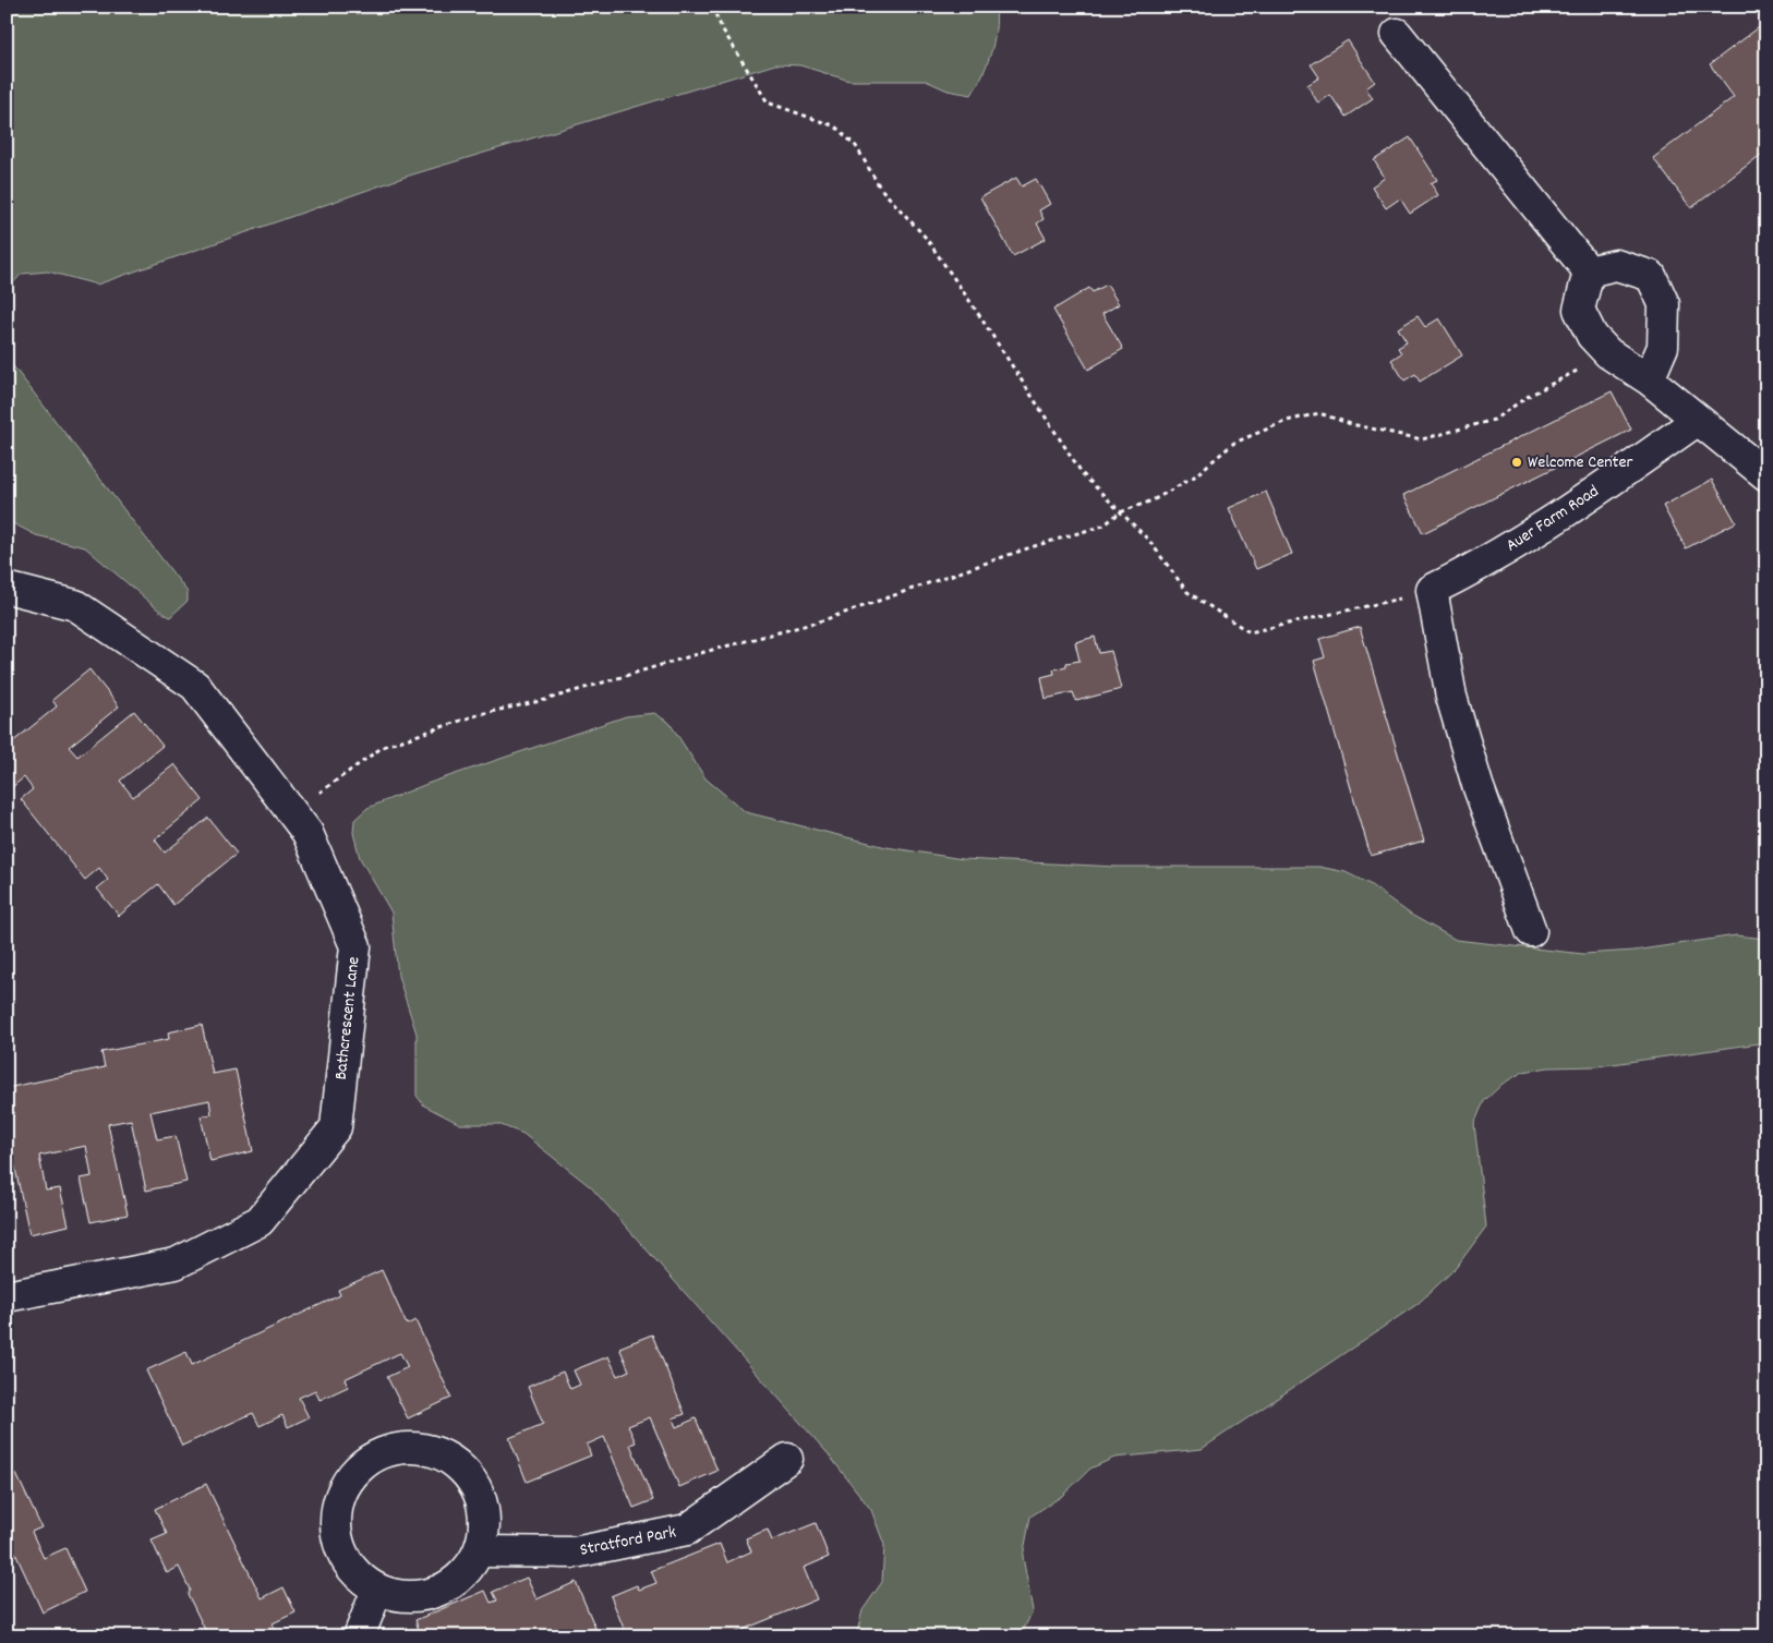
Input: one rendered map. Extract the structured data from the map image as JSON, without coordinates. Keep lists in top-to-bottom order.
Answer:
{
  "streets": {
    "street": ["Auer Farm Road", "Bathcrescent Lane", "Stratford Park"]
  },
  "places": ["Welcome Center"]
}
